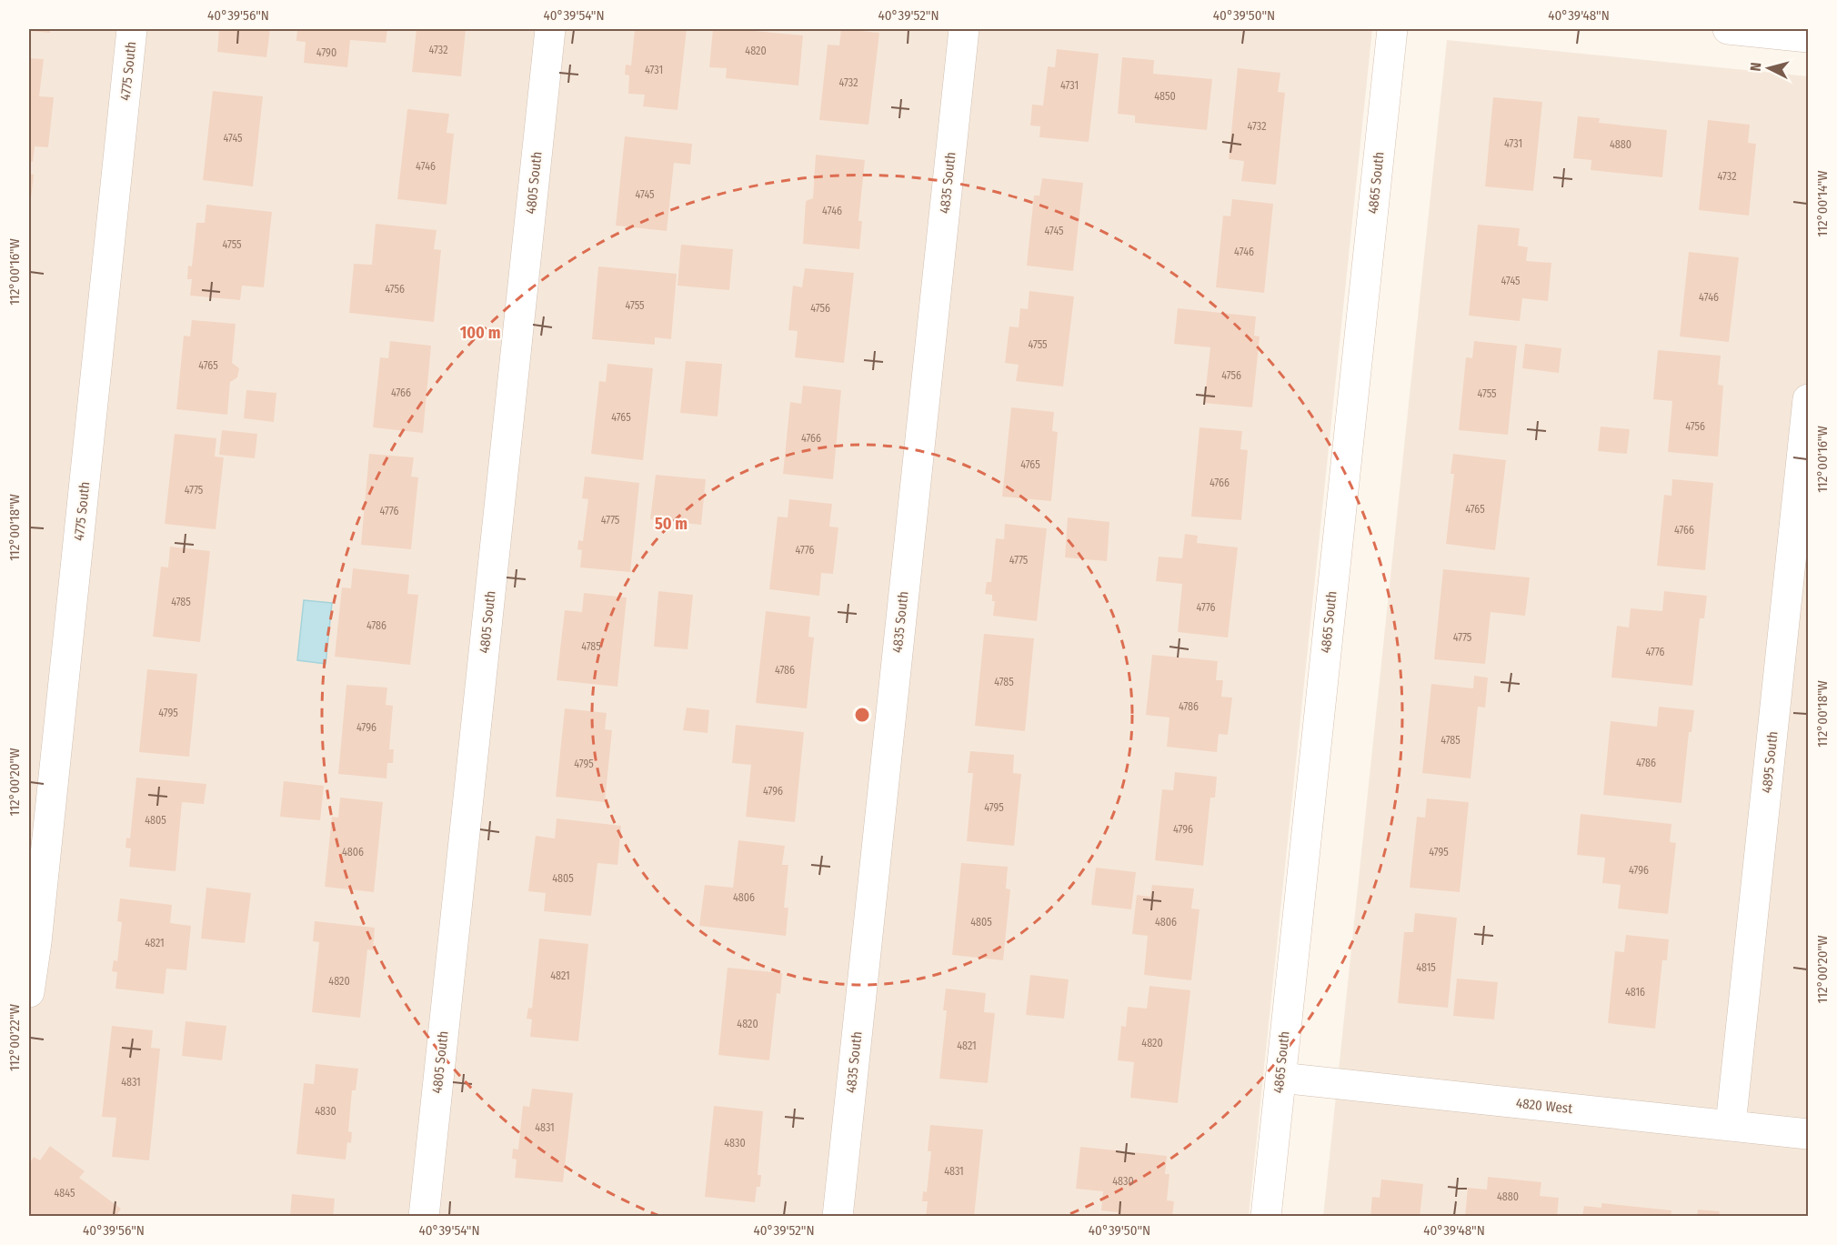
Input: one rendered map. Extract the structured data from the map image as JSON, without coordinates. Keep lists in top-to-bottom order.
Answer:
{
  "streets": {
    "street": [
      "4775 South",
      "4805 South",
      "4835 South",
      "4865 South",
      "4895 South",
      "4820 West"
    ]
  },
  "crossings": [
    ["4865 South", "4820 West"],
    ["4895 South", "4820 West"]
  ],
  "house_numbers": [
    "4732",
    "4820",
    "4790",
    "4731",
    "4732",
    "4731",
    "4850",
    "4732",
    "4745",
    "4731",
    "4880",
    "4746",
    "4732",
    "4745",
    "4746",
    "4745",
    "4755",
    "4746",
    "4745",
    "4756",
    "4746",
    "4755",
    "4756",
    "4755",
    "4765",
    "4756",
    "4766",
    "4755",
    "4765",
    "4756",
    "4766",
    "4765",
    "4766",
    "4775",
    "4765",
    "4776",
    "4775",
    "4766",
    "4776",
    "4775",
    "4785",
    "4776",
    "4786",
    "4775",
    "4785",
    "4776",
    "4786",
    "4785",
    "4786",
    "4795",
    "4796",
    "4785",
    "4786",
    "4795",
    "4796",
    "4795",
    "4805",
    "4796",
    "4806",
    "4795",
    "4796",
    "4805",
    "4806",
    "4805",
    "4806",
    "4821",
    "4815",
    "4821",
    "4820",
    "4816",
    "4820",
    "4820",
    "4821",
    "4831",
    "4830",
    "4831",
    "4830",
    "4831",
    "4830",
    "4845",
    "4880"
  ],
  "north": "left",
  "coordinates": [
    "40°39'56\"N",
    "40°39'54\"N",
    "40°39'52\"N",
    "40°39'50\"N",
    "40°39'48\"N",
    "112°00'14\"W",
    "112°00'16\"W",
    "112°00'18\"W",
    "112°00'20\"W",
    "112°00'22\"W"
  ],
  "rings": ["100 m", "50 m"]
}
